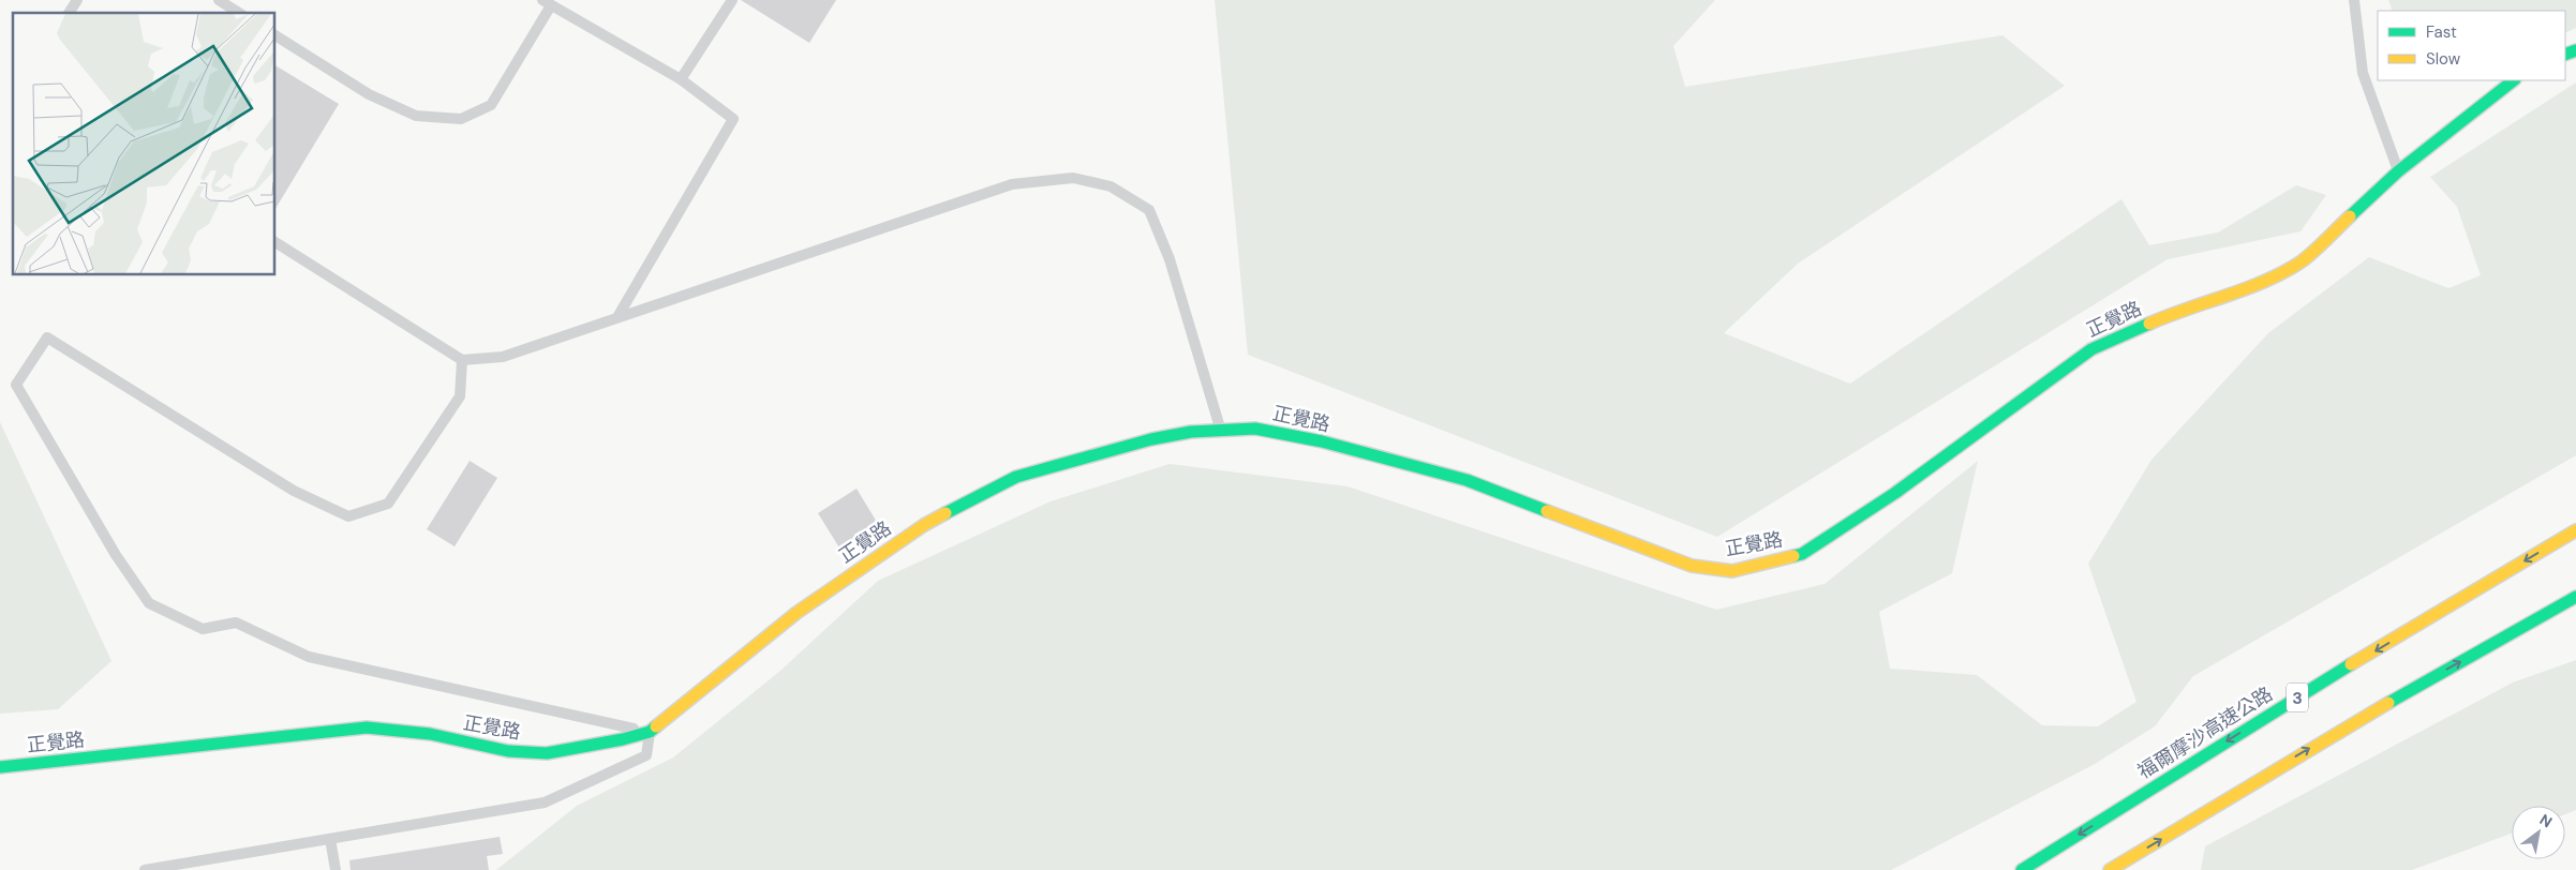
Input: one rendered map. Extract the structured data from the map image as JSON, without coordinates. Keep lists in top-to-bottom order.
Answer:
{
  "streets": {
    "main road": ["正覺路", "3", "福爾摩沙高速公路"]
  },
  "legend": ["Fast", "Slow"],
  "north": "top right"
}
